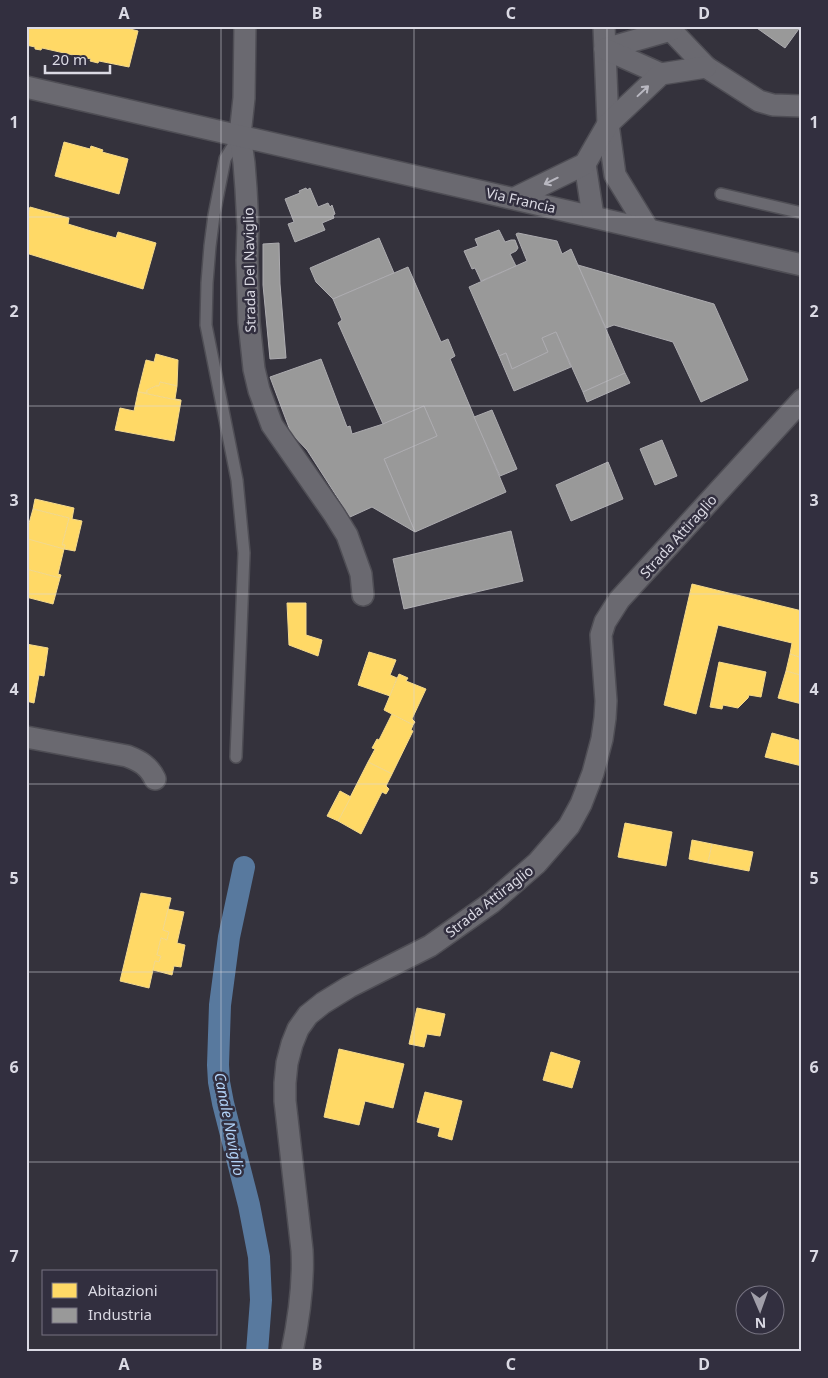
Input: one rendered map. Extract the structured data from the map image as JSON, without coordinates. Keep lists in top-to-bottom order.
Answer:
{
  "streets": {
    "street": ["Via Francia", "Strada Del Naviglio", "Strada Attiraglio"]
  },
  "crossings": [
    ["Via Francia", "Strada Del Naviglio"]
  ],
  "water": ["Canale Naviglio"],
  "legend": ["Abitazioni", "Industria"],
  "scale_bar": "20 m",
  "north": "bottom",
  "grid": {
    "columns": [
      "A",
      "B",
      "C",
      "D"
    ],
    "rows": [
      "1",
      "2",
      "3",
      "4",
      "5",
      "6",
      "7"
    ]
  }
}
